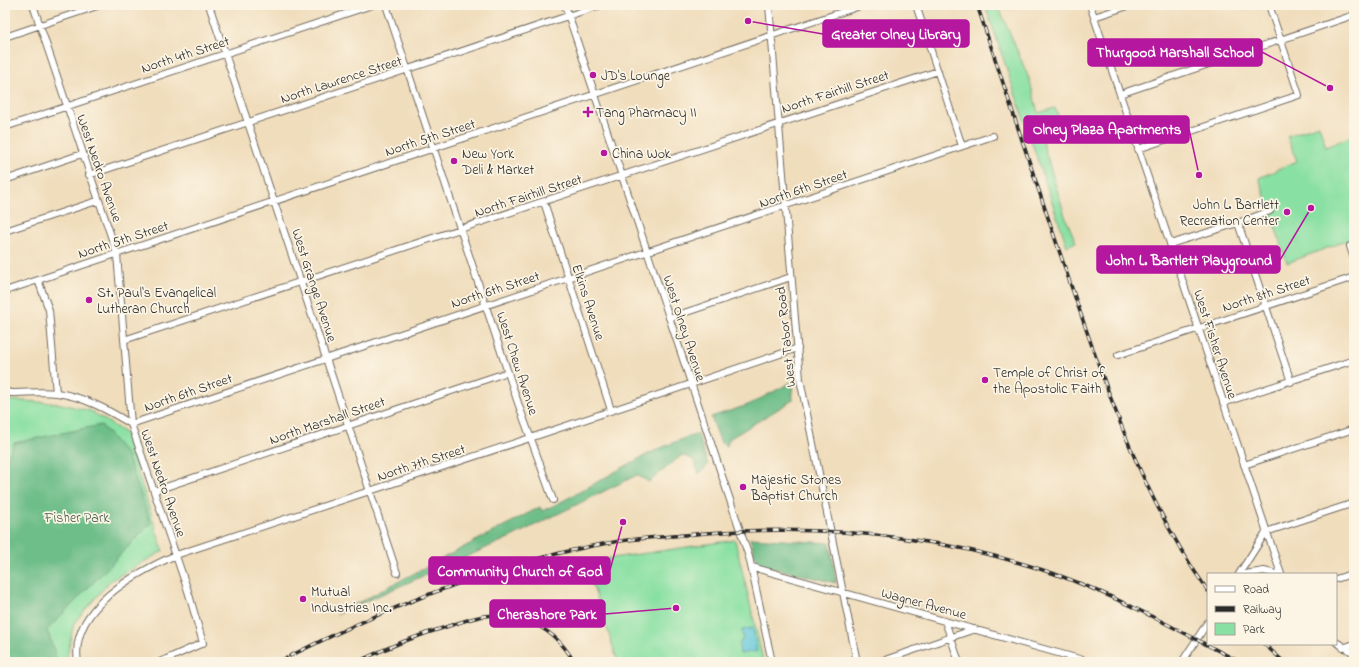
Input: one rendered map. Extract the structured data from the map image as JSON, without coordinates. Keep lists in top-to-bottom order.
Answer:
{
  "streets": {
    "street": [
      "North 4th Street",
      "North Lawrence Street",
      "North Fairhill Street",
      "North 5th Street",
      "West Nedro Avenue",
      "North 6th Street",
      "West Grange Avenue",
      "North 8th Street",
      "Elkins Avenue",
      "West Olney Avenue",
      "West Tabor Road",
      "West Fisher Avenue",
      "West Chew Avenue",
      "North Marshall Street",
      "North 7th Street",
      "Wagner Avenue"
    ]
  },
  "crossings": [
    ["North 4th Street", "West Nedro Avenue"],
    ["North 4th Street", "West Grange Avenue"],
    ["North Lawrence Street", "West Nedro Avenue"],
    ["North Lawrence Street", "West Grange Avenue"],
    ["North Lawrence Street", "West Olney Avenue"],
    ["North Lawrence Street", "West Chew Avenue"],
    ["North Fairhill Street", "West Nedro Avenue"],
    ["North Fairhill Street", "West Grange Avenue"],
    ["North Fairhill Street", "Elkins Avenue"],
    ["North Fairhill Street", "West Olney Avenue"],
    ["North Fairhill Street", "West Tabor Road"],
    ["North Fairhill Street", "West Chew Avenue"],
    ["North 5th Street", "West Nedro Avenue"],
    ["North 5th Street", "West Grange Avenue"],
    ["North 5th Street", "West Olney Avenue"],
    ["North 5th Street", "West Tabor Road"],
    ["North 5th Street", "West Chew Avenue"],
    ["West Nedro Avenue", "North 6th Street"],
    ["West Nedro Avenue", "North Marshall Street"],
    ["West Nedro Avenue", "North 7th Street"],
    ["North 6th Street", "West Grange Avenue"],
    ["North 6th Street", "Elkins Avenue"],
    ["North 6th Street", "West Olney Avenue"],
    ["North 6th Street", "West Tabor Road"],
    ["North 6th Street", "West Chew Avenue"],
    ["West Grange Avenue", "North Marshall Street"],
    ["West Grange Avenue", "North 7th Street"],
    ["North 8th Street", "West Fisher Avenue"],
    ["Elkins Avenue", "North 7th Street"],
    ["West Olney Avenue", "North 7th Street"],
    ["West Olney Avenue", "Wagner Avenue"],
    ["West Tabor Road", "North 7th Street"],
    ["West Tabor Road", "Wagner Avenue"],
    ["West Chew Avenue", "North Marshall Street"],
    ["West Chew Avenue", "North 7th Street"]
  ],
  "parks": ["Fisher Park"],
  "places": {
    "other": [
      "Greater Olney Library",
      "JD's Lounge",
      "Thurgood Marshall School",
      "China Wok",
      "New York Deli & Market",
      "Olney Plaza Apartments",
      "John L. Bartlett Playground",
      "John L. Bartlett Recreation Center",
      "St. Paul's Evangelical Lutheran Church",
      "Temple of Christ of the Apostolic Faith",
      "Majestic Stones Baptist Church",
      "Community Church of God",
      "Mutual Industries Inc.",
      "Cherashore Park"
    ],
    "health": ["Tang Pharmacy II"]
  },
  "legend": ["Road", "Railway", "Park"]
}
